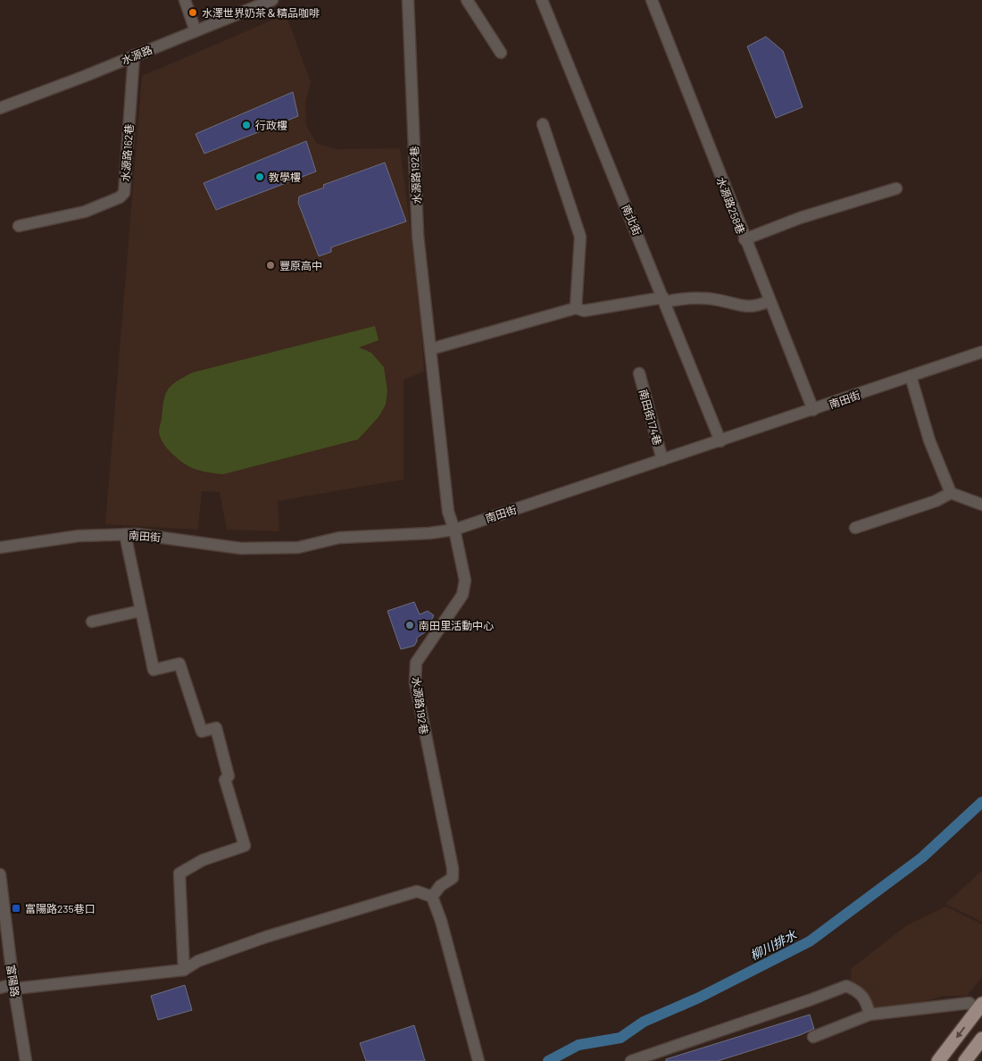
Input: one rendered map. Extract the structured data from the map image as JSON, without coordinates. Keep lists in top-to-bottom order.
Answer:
{
  "streets": {
    "street": [
      "水源路",
      "水源路162巷",
      "水源路192巷",
      "水源路258巷",
      "南北街",
      "南田街",
      "南田街174巷",
      "富陽路"
    ]
  },
  "crossings": [
    ["水源路", "水源路162巷"],
    ["水源路192巷", "南田街"],
    ["水源路258巷", "南田街"],
    ["南北街", "南田街"],
    ["南田街", "南田街174巷"]
  ],
  "water": ["柳川排水"],
  "places": {
    "other": [
      "水澤世界奶茶＆精品咖啡",
      "行政樓",
      "教學樓",
      "豐原高中",
      "南田里活動中心"
    ],
    "transit": ["富陽路235巷口"]
  }
}
